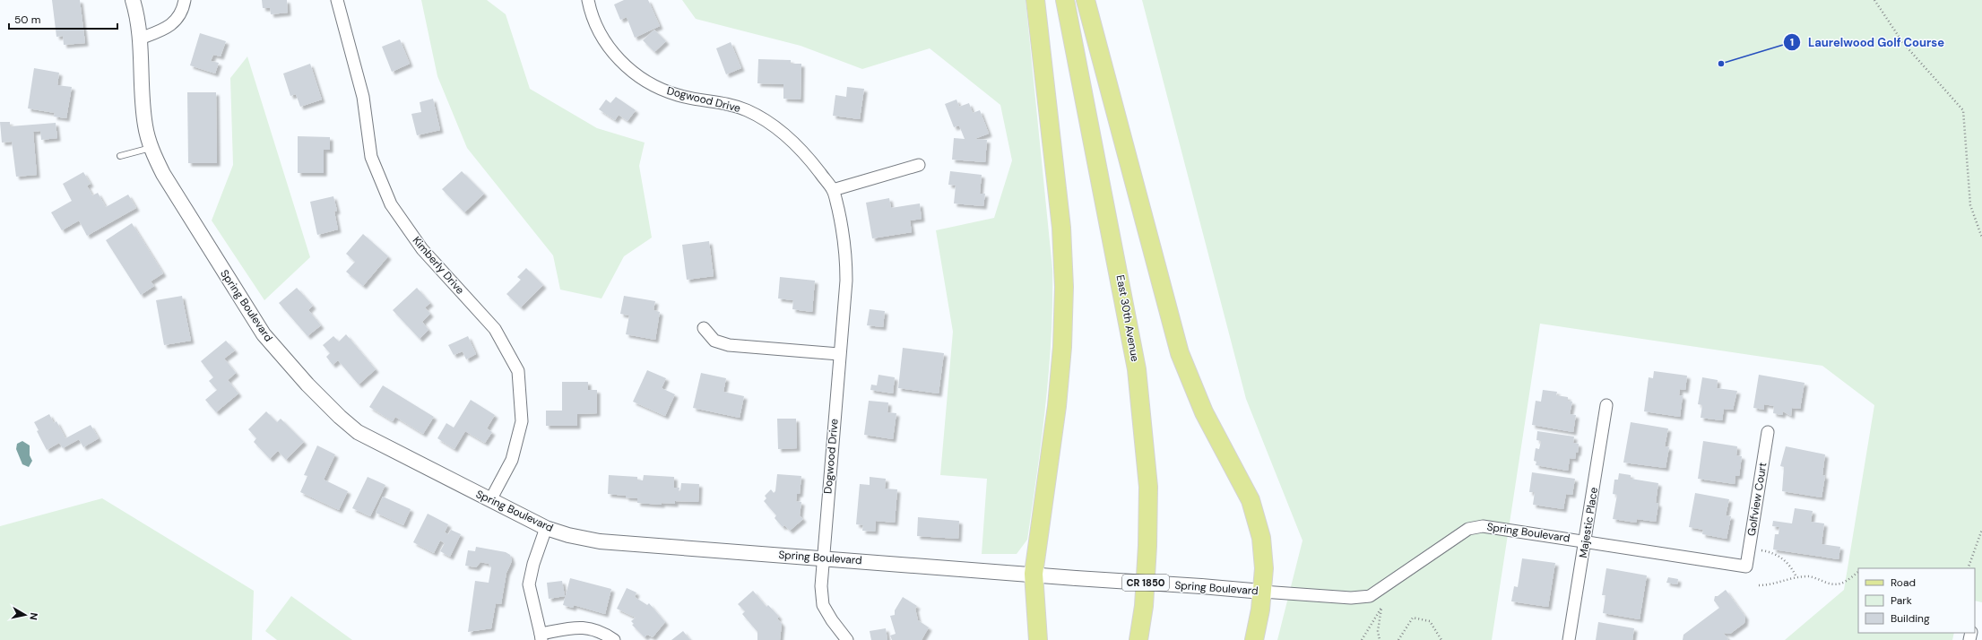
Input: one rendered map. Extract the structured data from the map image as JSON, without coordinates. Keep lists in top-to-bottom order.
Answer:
{
  "streets": {
    "main road": ["East 30th Avenue", "CR 1850"],
    "street": [
      "Dogwood Drive",
      "Kimberly Drive",
      "Spring Boulevard",
      "Golfview Court",
      "Majestic Place"
    ]
  },
  "crossings": [
    ["Dogwood Drive", "Spring Boulevard"],
    ["Kimberly Drive", "Spring Boulevard"],
    ["Spring Boulevard", "Golfview Court"],
    ["Spring Boulevard", "Majestic Place"]
  ],
  "places": ["Laurelwood Golf Course"],
  "legend": ["Road", "Park", "Building"],
  "scale_bar": "50 m",
  "north": "right"
}
